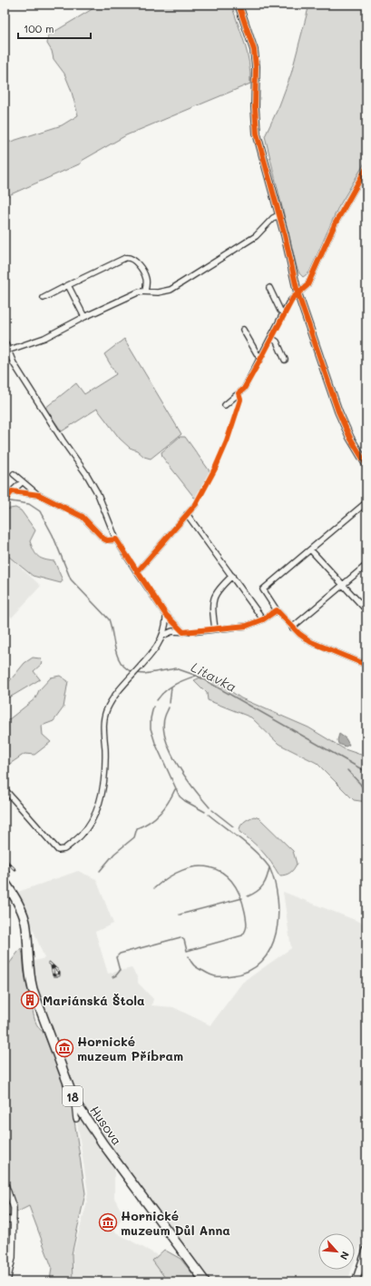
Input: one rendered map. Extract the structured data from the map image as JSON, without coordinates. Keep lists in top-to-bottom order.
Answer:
{
  "streets": {
    "main road": ["18", "Husova"]
  },
  "water": ["Litavka"],
  "places": {
    "building": ["Mariánská Štola"],
    "museum": ["Hornické muzeum Příbram", "Hornické muzeum Důl Anna"]
  },
  "scale_bar": "100 m",
  "north": "bottom right"
}
